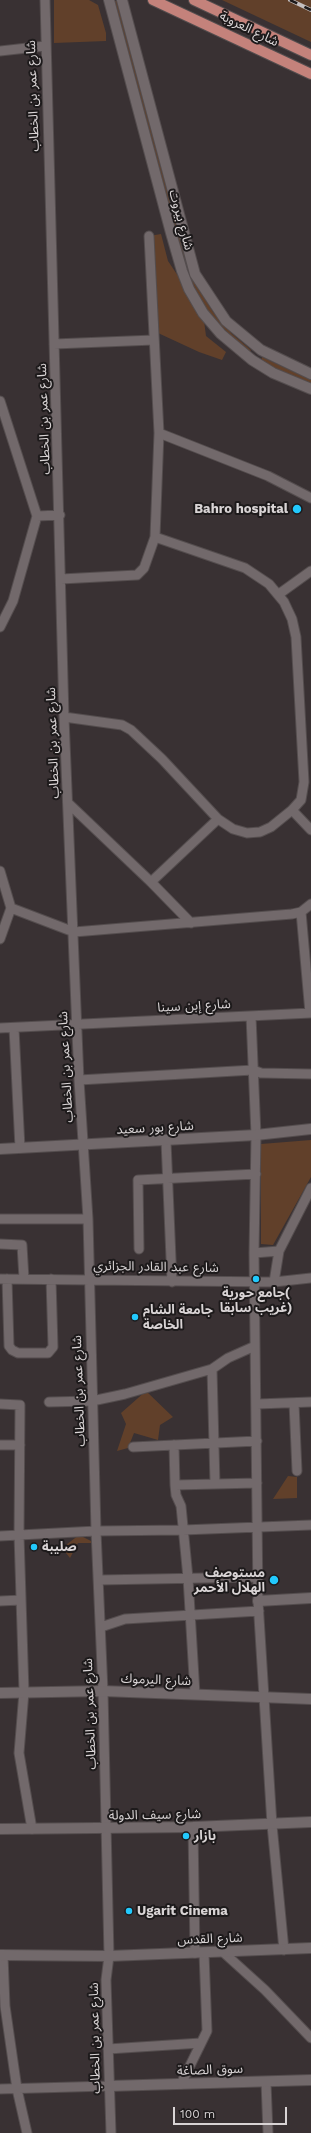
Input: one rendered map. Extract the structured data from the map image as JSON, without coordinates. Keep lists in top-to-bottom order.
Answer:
{
  "streets": {
    "main road": [
      "شارع العروبة",
      "شارع بيروت",
      "شارع بور سعيد",
      "شارع اليرموك",
      "شارع سيف الدولة",
      "شارع القدس",
      "سوق الصاغة"
    ],
    "street": ["شارع عمر بن الخطاب", "شارع إبن سينا", "شارع عبد القادر الجزائري"]
  },
  "crossings": [
    ["شارع عمر بن الخطاب", "شارع إبن سينا"],
    ["شارع عمر بن الخطاب", "شارع بور سعيد"],
    ["شارع عمر بن الخطاب", "شارع عبد القادر الجزائري"],
    ["شارع عمر بن الخطاب", "شارع اليرموك"],
    ["شارع عمر بن الخطاب", "شارع سيف الدولة"],
    ["شارع عمر بن الخطاب", "شارع القدس"],
    ["شارع عمر بن الخطاب", "سوق الصاغة"]
  ],
  "places": [
    "Bahro hospital",
    "جامع حورية( غريب سابقا)",
    "جامعة الشام الخاصة",
    "صليبة",
    "مستوصف الهلال الأحمر",
    "بازار",
    "Ugarit Cinema"
  ],
  "scale_bar": "100 m"
}
